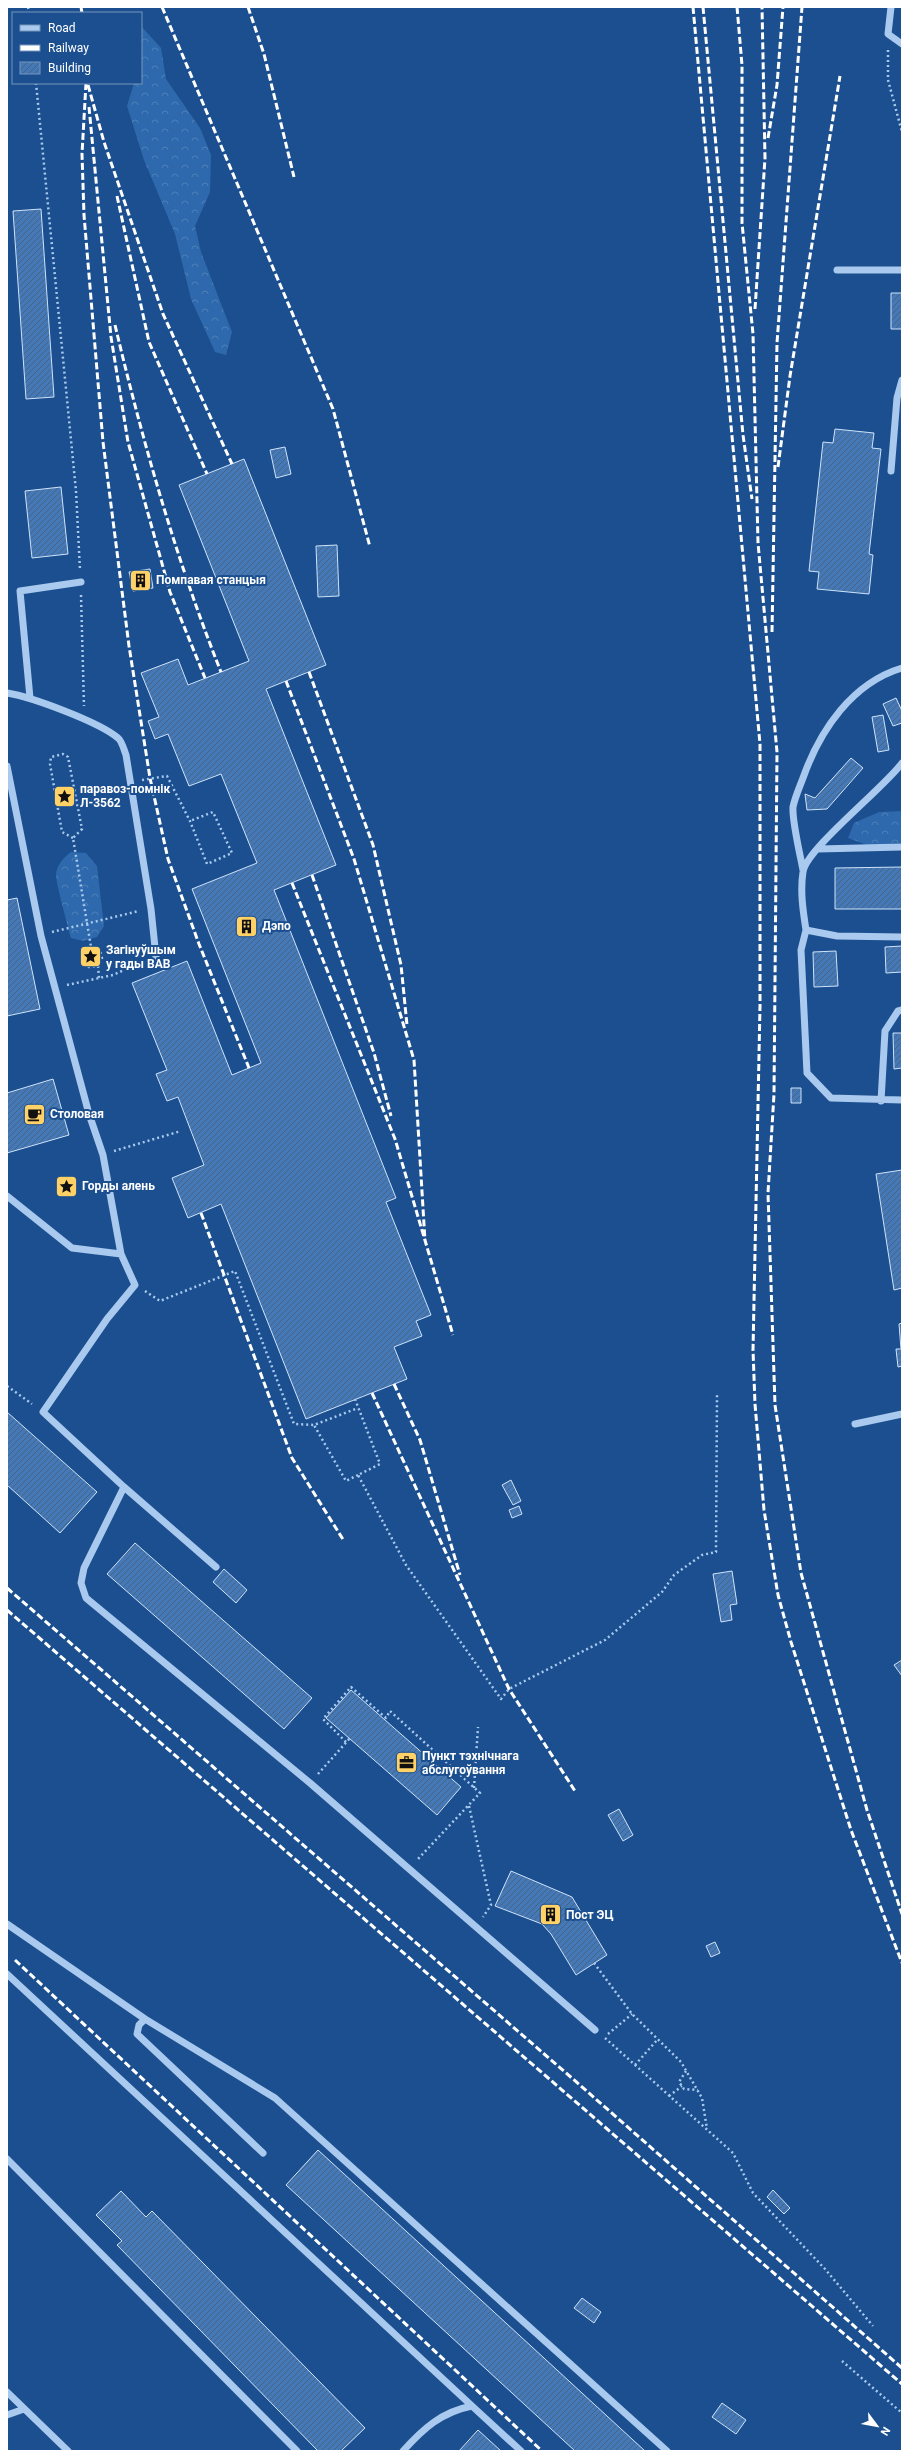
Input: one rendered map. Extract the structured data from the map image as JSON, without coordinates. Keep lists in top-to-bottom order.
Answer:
{
  "places": {
    "building": ["Помпавая станцыя", "Дэпо", "Пост ЭЦ"],
    "place": ["паравоз-помнік Л-3562", "Загінуўшым у гады ВАВ", "Горды алень"],
    "cafe": ["Столовая"],
    "office": ["Пункт тэхнічнага абслугоўвання"]
  },
  "legend": ["Road", "Railway", "Building"],
  "north": "bottom right"
}
